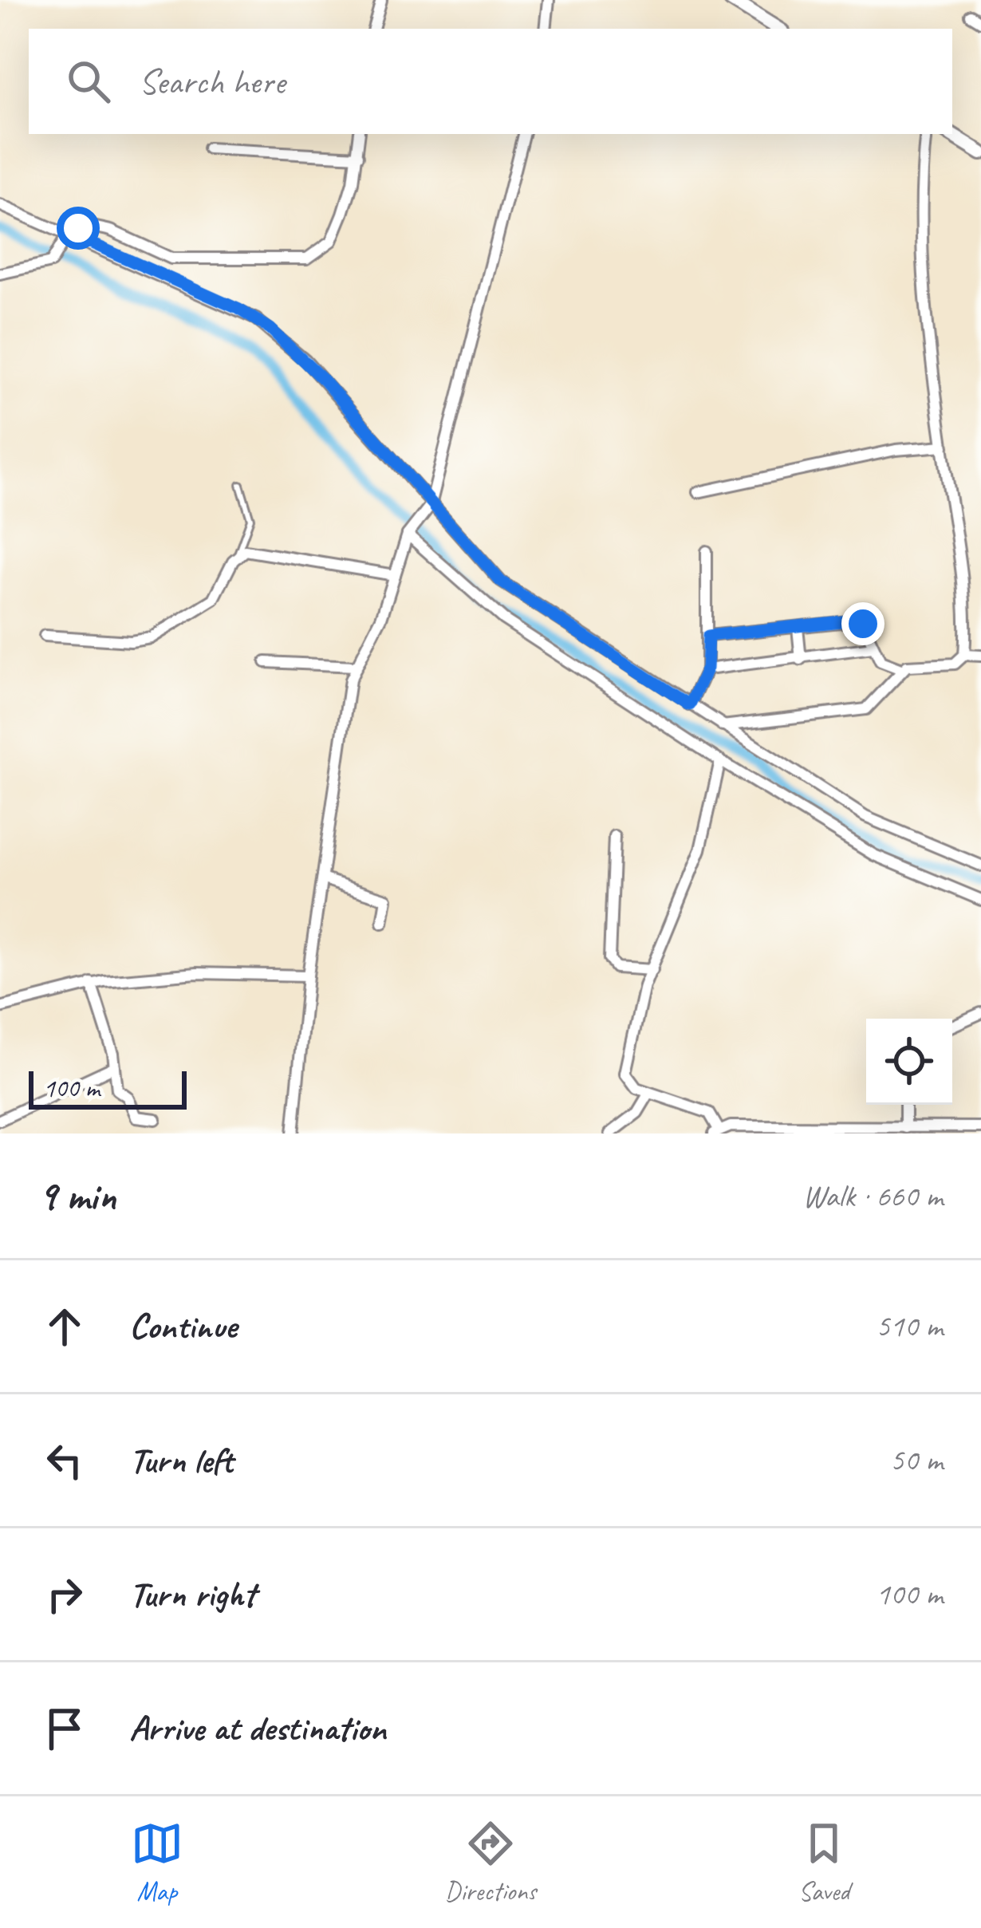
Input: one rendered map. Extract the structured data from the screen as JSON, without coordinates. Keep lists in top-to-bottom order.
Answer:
{
  "scale_bar": "100 m",
  "page": {
    "search": "Search here",
    "scale": "100 m",
    "heading": ["9 min", "Walk · 660 m"],
    "list": [
      ["Continue", "510 m"],
      ["Turn left", "50 m"],
      ["Turn right", "100 m"],
      "Arrive at destination"
    ],
    "nav": ["Map", "Directions", "Saved"]
  }
}
